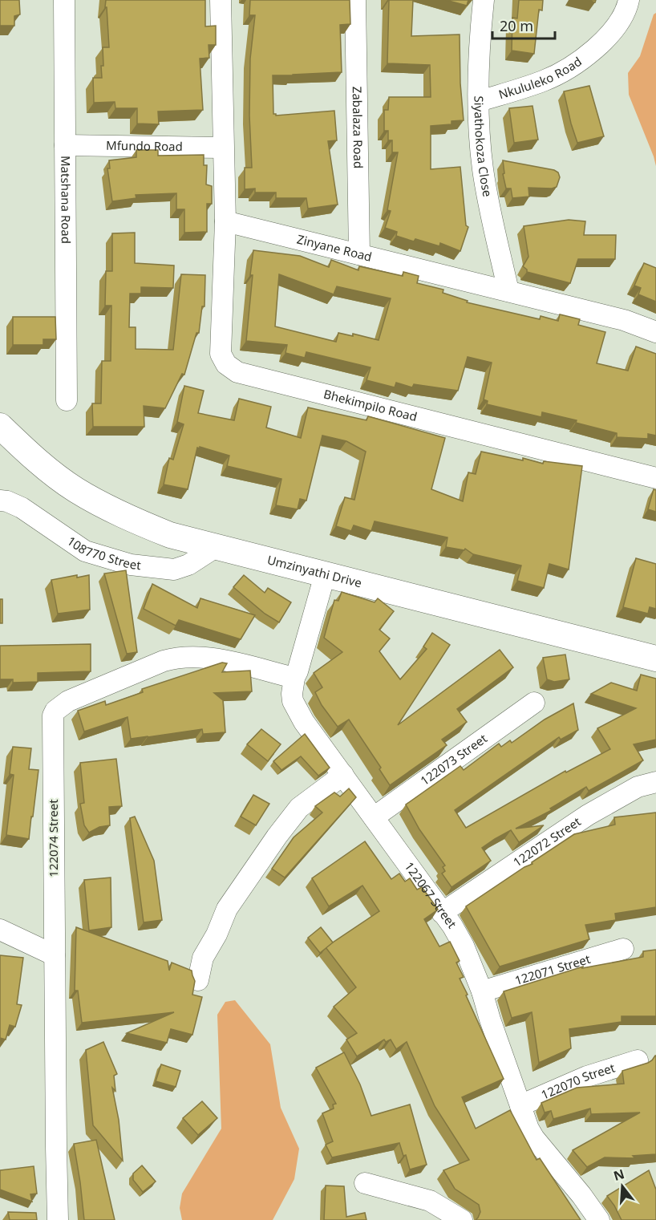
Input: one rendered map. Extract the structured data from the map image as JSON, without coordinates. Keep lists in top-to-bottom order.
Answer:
{
  "streets": {
    "street": [
      "Nkululeko Road",
      "Zabalaza Road",
      "Mfundo Road",
      "Siyathokoza Close",
      "Matshana Road",
      "Zinyane Road",
      "Bhekimpilo Road",
      "108770 Street",
      "Umzinyathi Drive",
      "122073 Street",
      "122074 Street",
      "122072 Street",
      "122067 Street",
      "122071 Street",
      "122070 Street"
    ]
  },
  "crossings": [
    ["Nkululeko Road", "Siyathokoza Close"],
    ["Zabalaza Road", "Zinyane Road"],
    ["Mfundo Road", "Matshana Road"],
    ["Siyathokoza Close", "Zinyane Road"],
    ["Zinyane Road", "Bhekimpilo Road"],
    ["108770 Street", "Umzinyathi Drive"],
    ["Umzinyathi Drive", "122067 Street"],
    ["122073 Street", "122067 Street"],
    ["122074 Street", "122067 Street"],
    ["122072 Street", "122067 Street"],
    ["122067 Street", "122071 Street"],
    ["122067 Street", "122070 Street"]
  ],
  "scale_bar": "20 m",
  "north": "top"
}
